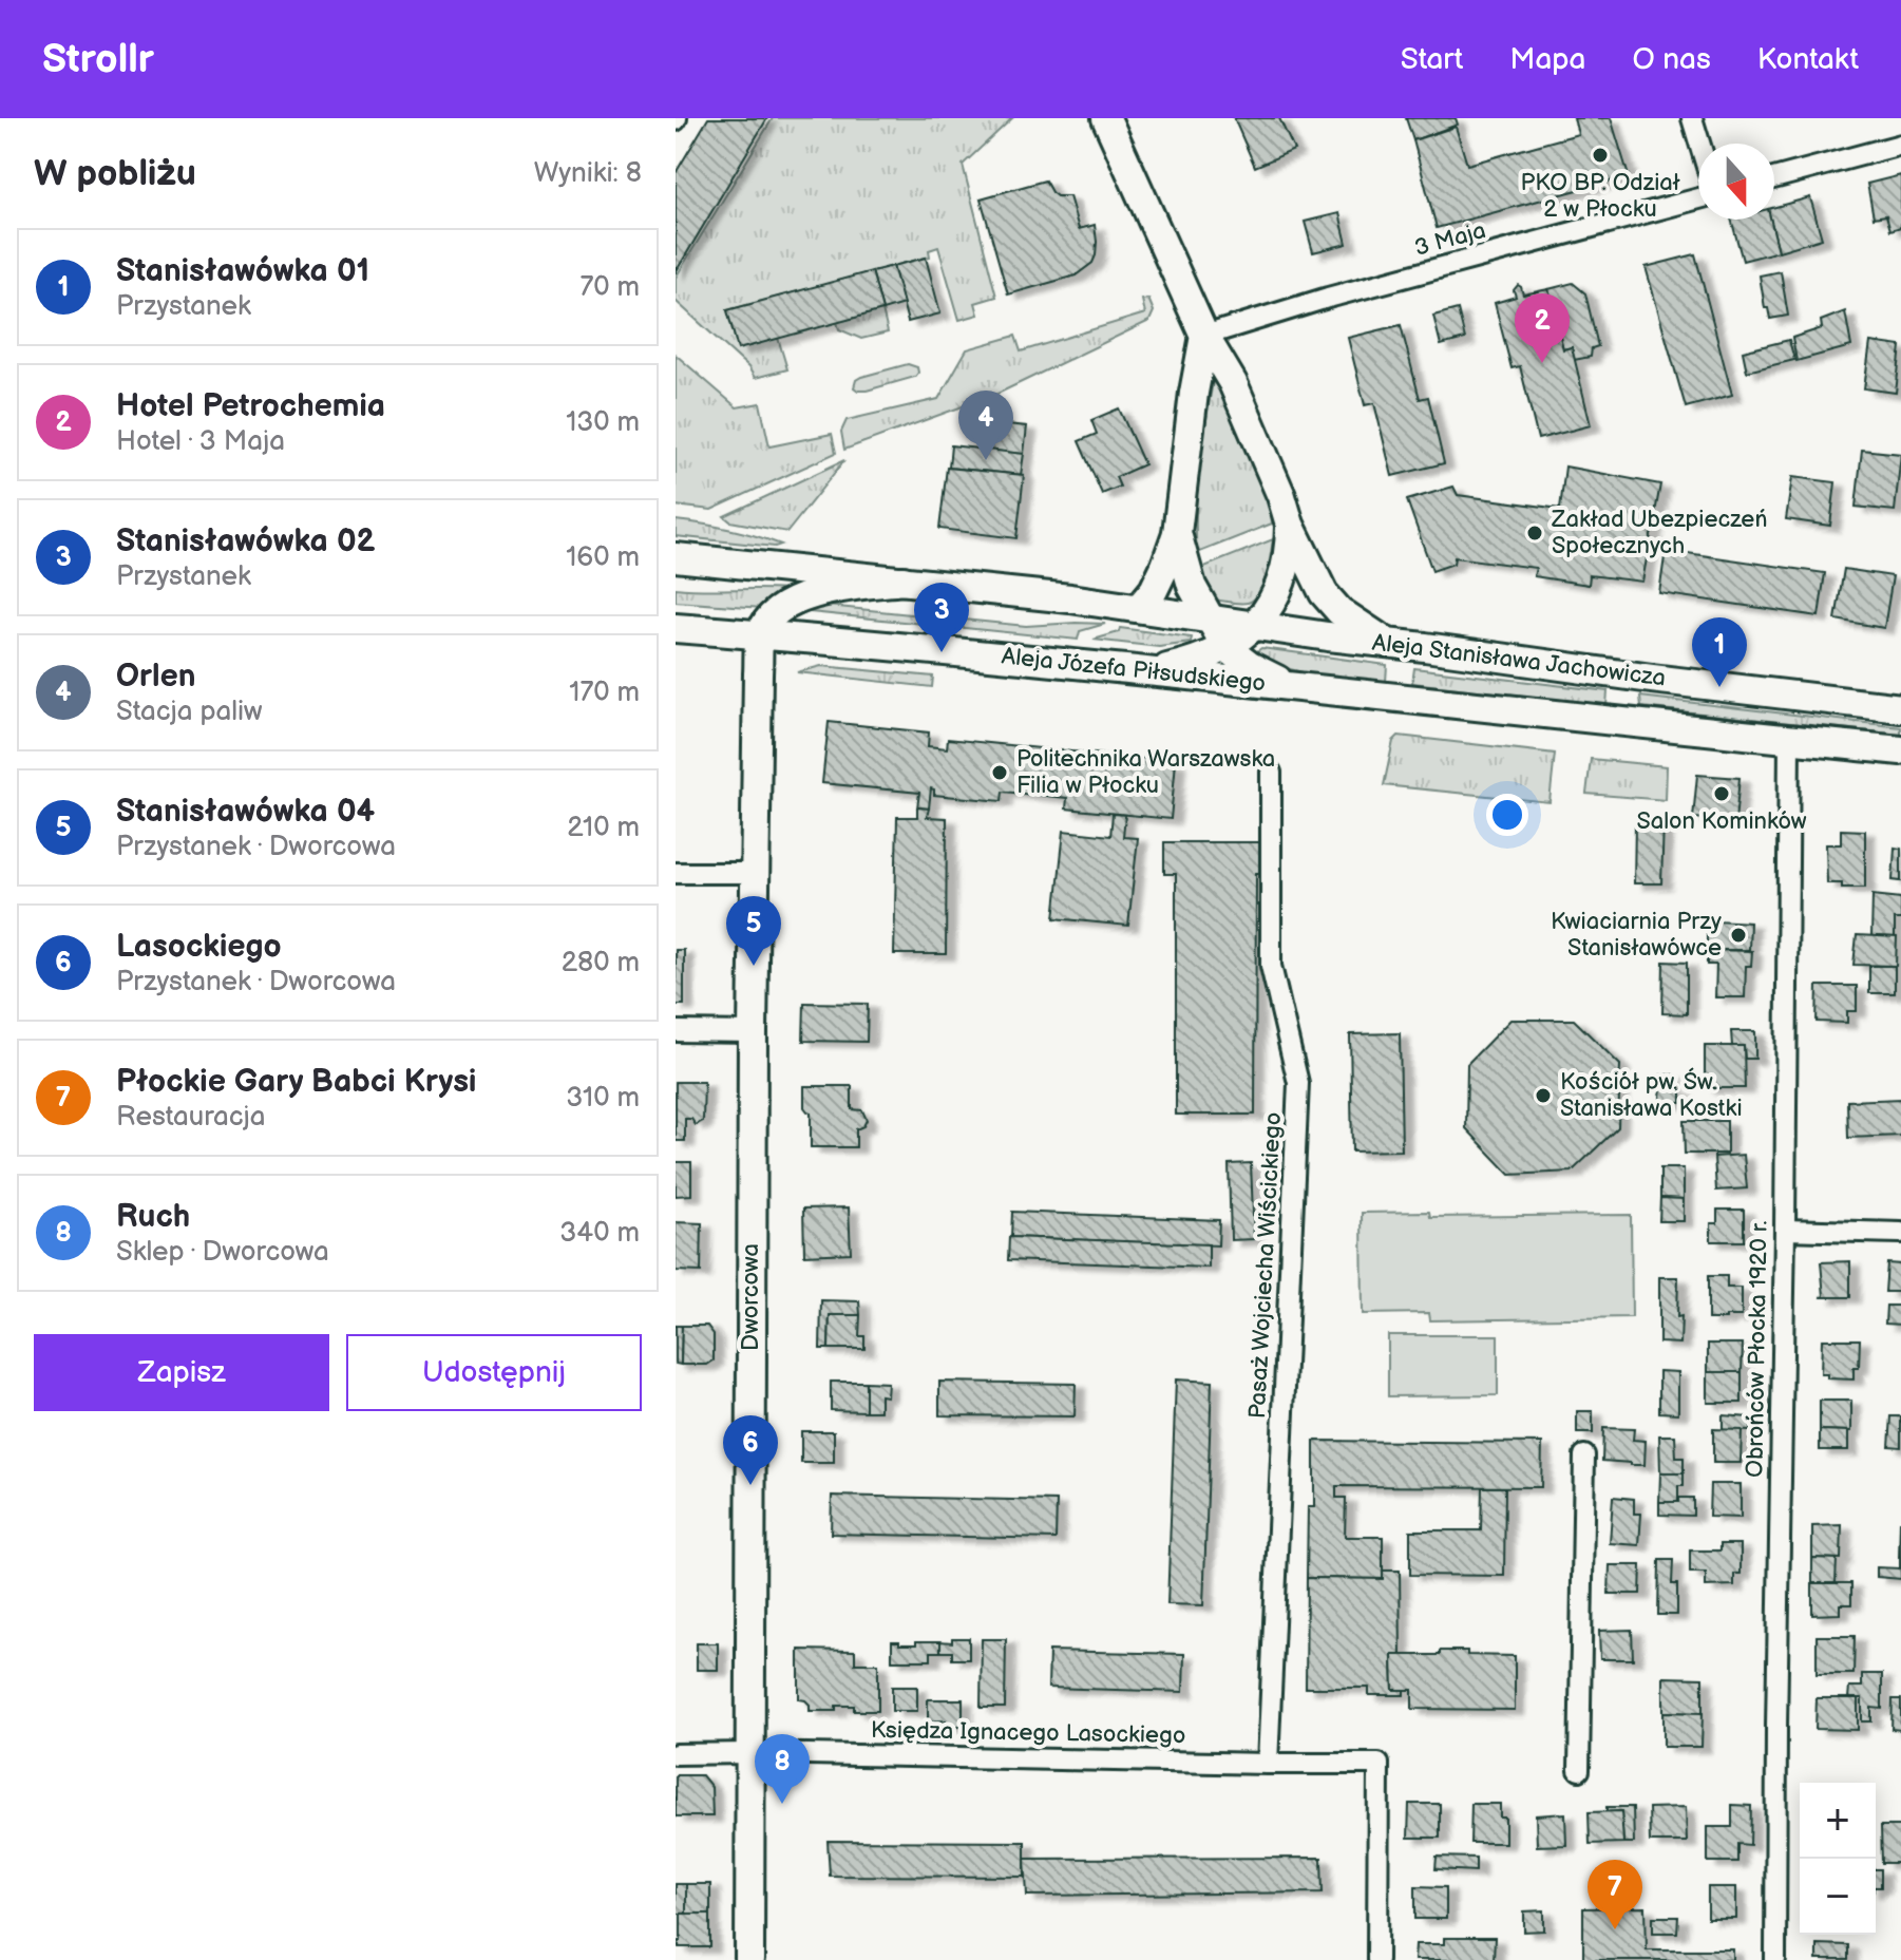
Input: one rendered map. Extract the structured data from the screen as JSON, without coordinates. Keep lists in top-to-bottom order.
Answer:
{
  "streets": {
    "main road": ["Aleja Stanisława Jachowicza", "Aleja Józefa Piłsudskiego", "Dworcowa"],
    "street": [
      "3 Maja",
      "Pasaż Wojciecha Wiścickiego",
      "Obrońców Płocka 1920 r.",
      "Księdza Ignacego Lasockiego"
    ]
  },
  "crossings": [
    ["Aleja Stanisława Jachowicza", "Aleja Józefa Piłsudskiego"],
    ["Aleja Stanisława Jachowicza", "Obrońców Płocka 1920 r."],
    ["Aleja Józefa Piłsudskiego", "Dworcowa"],
    ["Pasaż Wojciecha Wiścickiego", "Księdza Ignacego Lasockiego"],
    ["Dworcowa", "Księdza Ignacego Lasockiego"]
  ],
  "places": [
    "PKO BP. Odział 2 w Płocku",
    "Zakład Ubezpieczeń Społecznych",
    "Politechnika Warszawska Filia w Płocku",
    "Salon Kominków",
    "Kwiaciarnia Przy Stanisławówce",
    "Kościół pw. Św. Stanisława Kostki"
  ],
  "north": "bottom",
  "page": {
    "header": "Strollr",
    "nav": [
      "Start",
      "Mapa",
      "O nas",
      "Kontakt"
    ],
    "heading": ["W pobliżu", "Wyniki: 8"],
    "list": [
      {
        "mark": "1",
        "name": "Stanisławówka 01",
        "note": "Przystanek",
        "value": "70 m"
      },
      {
        "mark": "2",
        "name": "Hotel Petrochemia",
        "note": "Hotel · 3 Maja",
        "value": "130 m"
      },
      {
        "mark": "3",
        "name": "Stanisławówka 02",
        "note": "Przystanek",
        "value": "160 m"
      },
      {
        "mark": "4",
        "name": "Orlen",
        "note": "Stacja paliw",
        "value": "170 m"
      },
      {
        "mark": "5",
        "name": "Stanisławówka 04",
        "note": "Przystanek · Dworcowa",
        "value": "210 m"
      },
      {
        "mark": "6",
        "name": "Lasockiego",
        "note": "Przystanek · Dworcowa",
        "value": "280 m"
      },
      {
        "mark": "7",
        "name": "Płockie Gary Babci Krysi",
        "note": "Restauracja",
        "value": "310 m"
      },
      {
        "mark": "8",
        "name": "Ruch",
        "note": "Sklep · Dworcowa",
        "value": "340 m"
      }
    ],
    "pins": [
      "2",
      "4",
      "3",
      "1",
      "5",
      "6",
      "8",
      "7"
    ],
    "buttons": ["Zapisz", "Udostępnij"],
    "map_buttons": ["+", "−"]
  }
}
